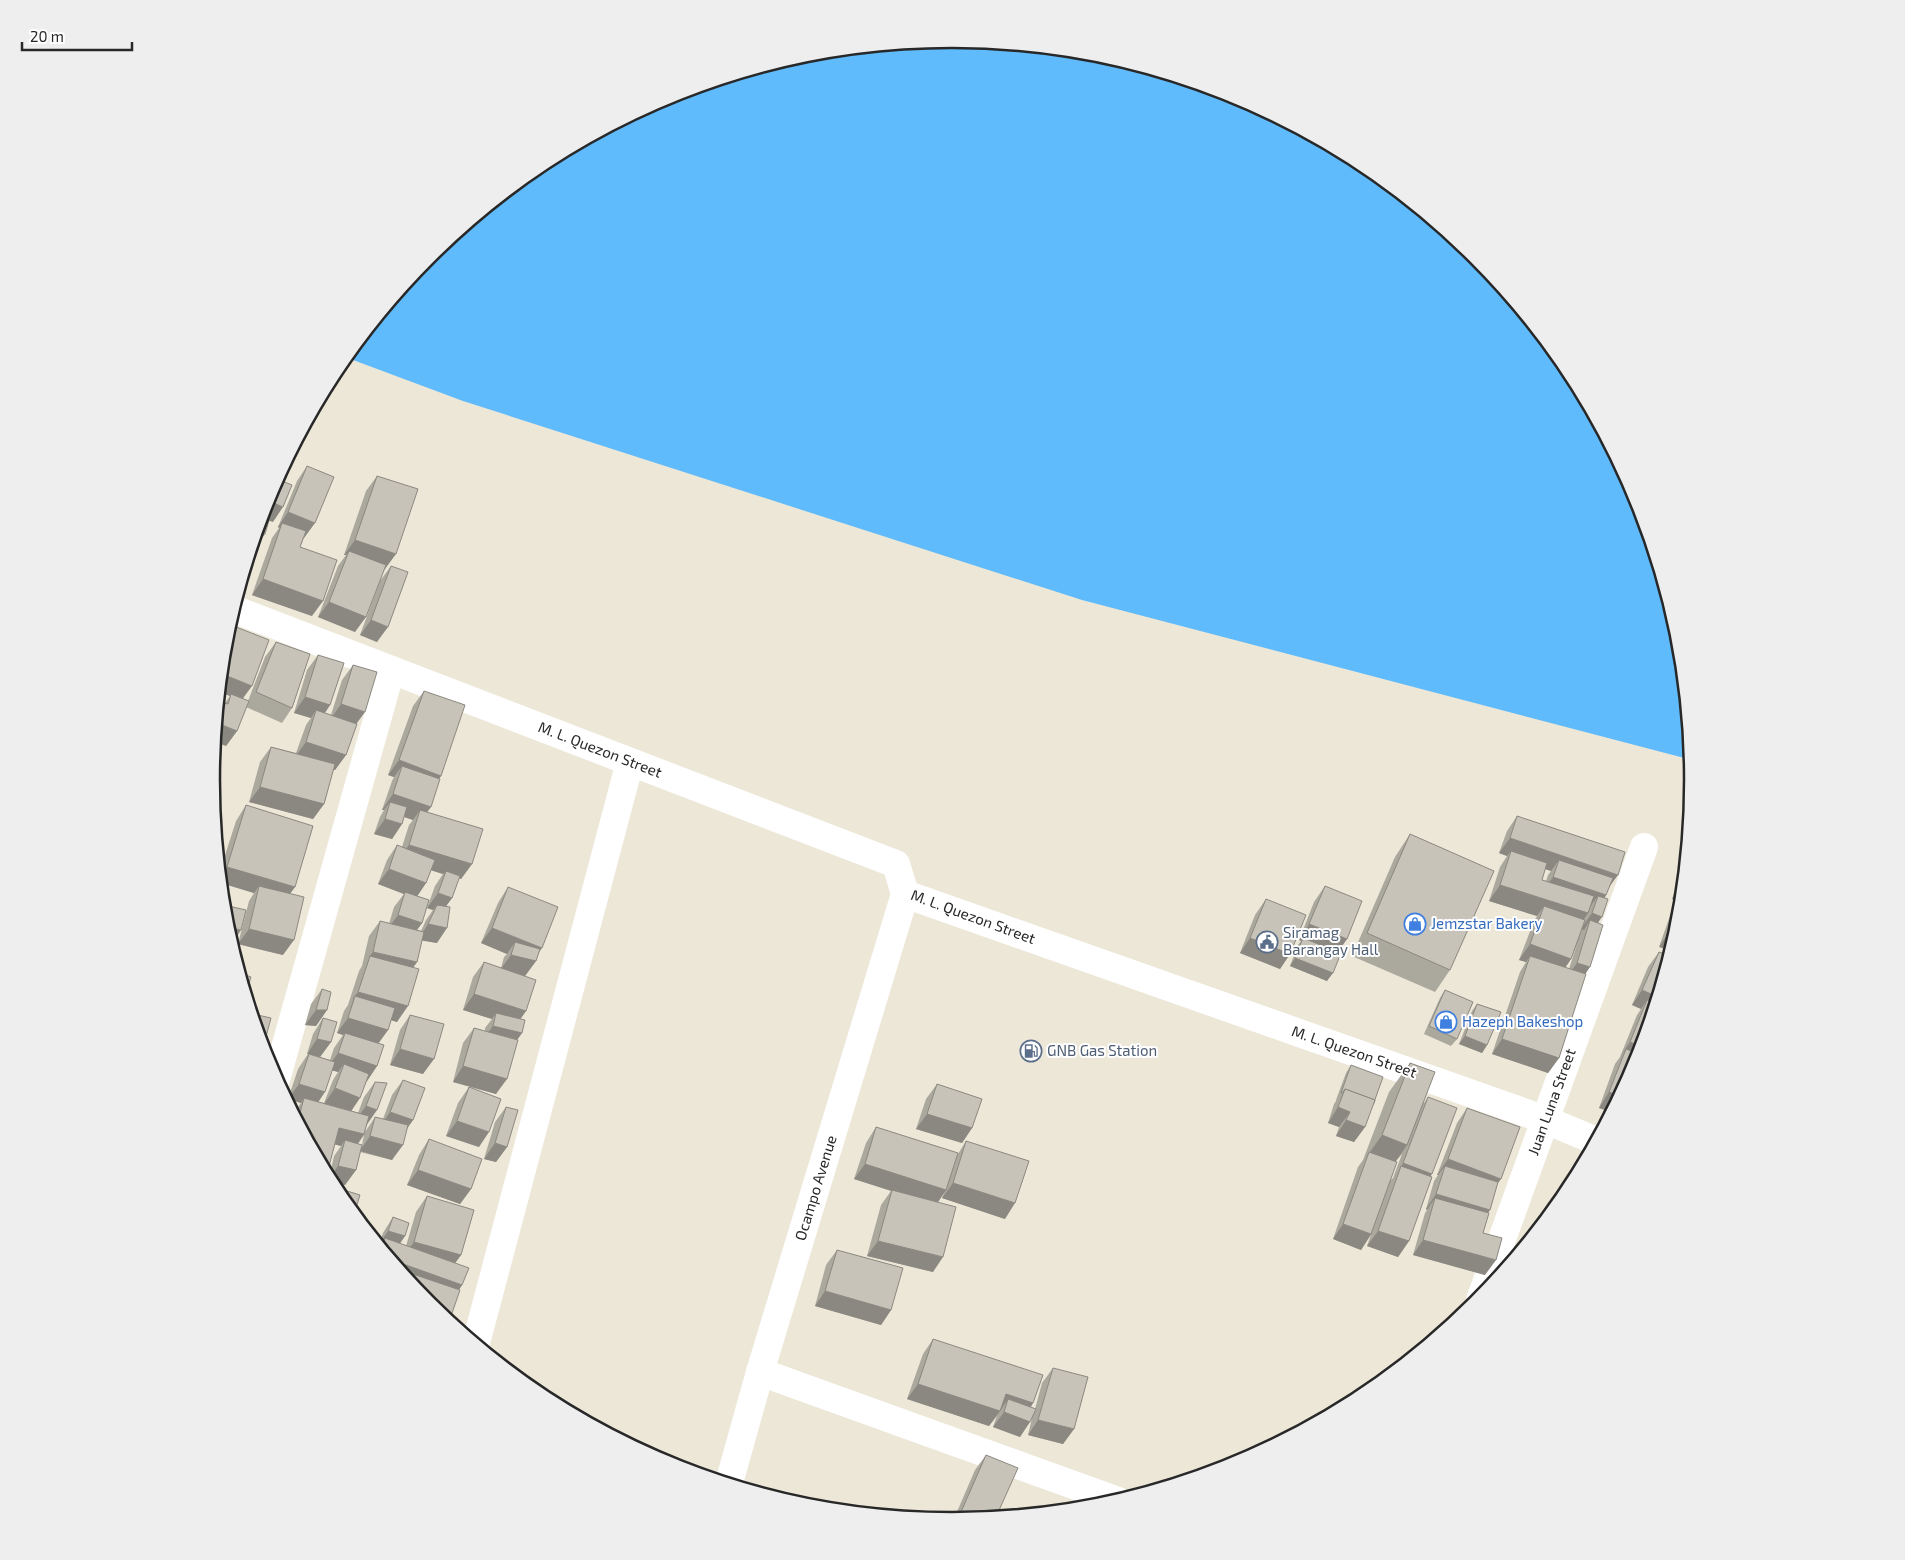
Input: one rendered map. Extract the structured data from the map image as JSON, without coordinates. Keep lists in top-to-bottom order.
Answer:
{
  "streets": {
    "street": ["M. L. Quezon Street", "Juan Luna Street", "Ocampo Avenue"]
  },
  "crossings": [
    ["M. L. Quezon Street", "Juan Luna Street"],
    ["M. L. Quezon Street", "Ocampo Avenue"]
  ],
  "places": {
    "shop": ["Jemzstar Bakery", "Hazeph Bakeshop"],
    "public building": ["Siramag Barangay Hall"],
    "fuel station": ["GNB Gas Station"]
  },
  "scale_bar": "20 m"
}
